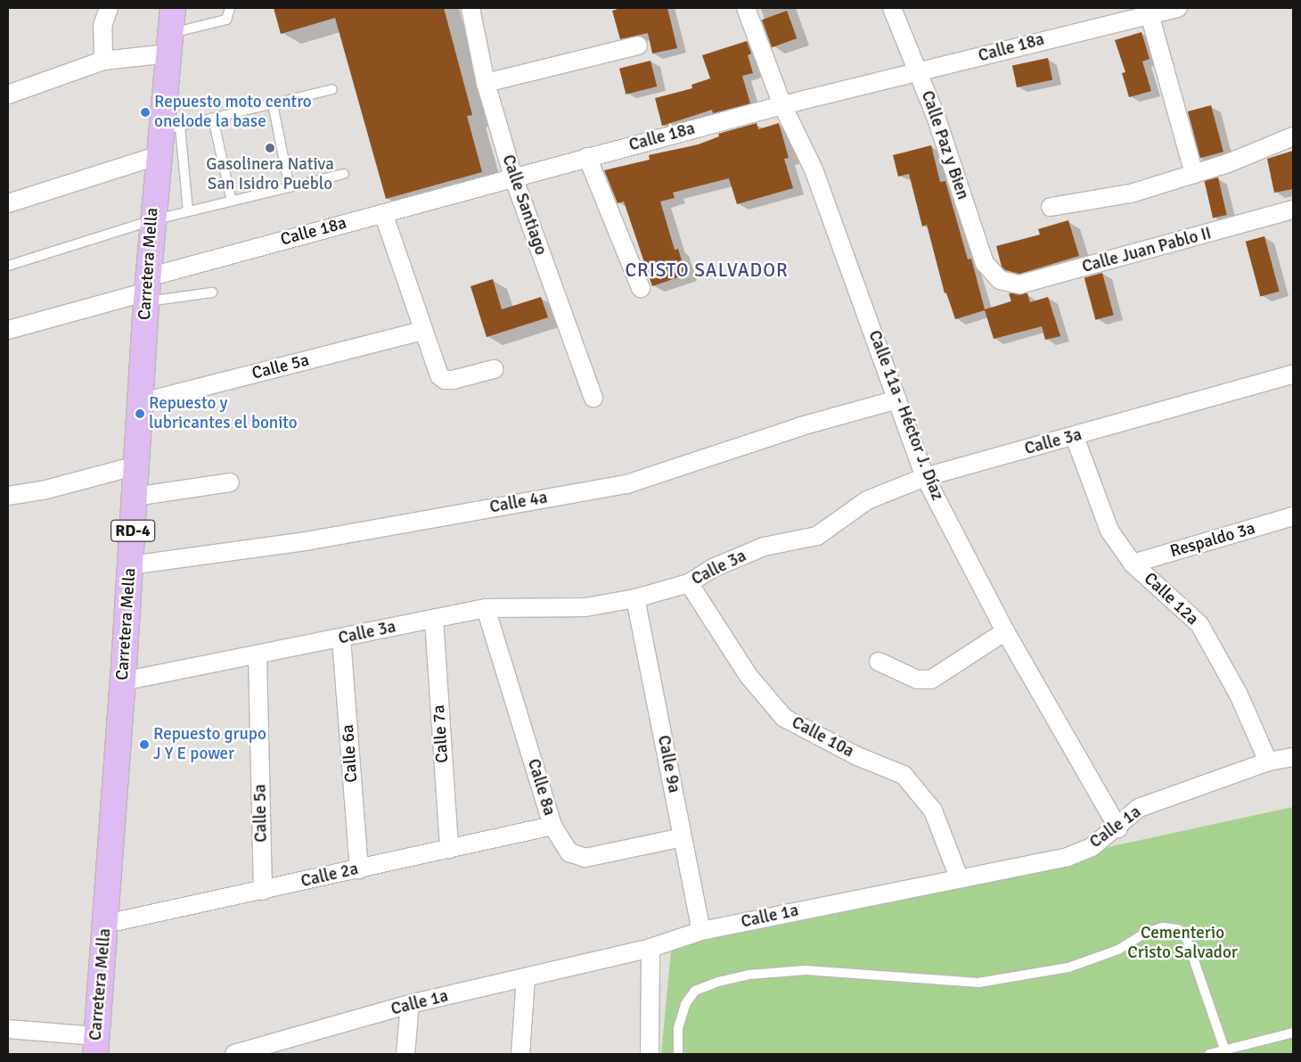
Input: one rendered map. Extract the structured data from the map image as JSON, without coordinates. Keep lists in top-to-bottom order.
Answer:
{
  "streets": {
    "main road": ["Carretera Mella", "RD-4"],
    "street": [
      "Calle 18a",
      "Calle Paz y Bien",
      "Calle Santiago",
      "Calle Juan Pablo II",
      "Calle 5a",
      "Calle 11a - Héctor J. Díaz",
      "Calle 3a",
      "Calle 4a",
      "Respaldo 3a",
      "Calle 12a",
      "Calle 7a",
      "Calle 10a",
      "Calle 6a",
      "Calle 9a",
      "Calle 8a",
      "Calle 1a",
      "Calle 2a"
    ]
  },
  "crossings": [
    ["Calle 18a", "Calle Paz y Bien"],
    ["Calle 18a", "Calle Santiago"],
    ["Calle 18a", "Carretera Mella"],
    ["Calle 18a", "Calle 11a - Héctor J. Díaz"],
    ["Calle Paz y Bien", "Calle Juan Pablo II"],
    ["Carretera Mella", "Calle 5a"],
    ["Carretera Mella", "Calle 3a"],
    ["Carretera Mella", "Calle 4a"],
    ["Carretera Mella", "Calle 2a"],
    ["Calle 5a", "Calle 3a"],
    ["Calle 5a", "Calle 2a"],
    ["Calle 11a - Héctor J. Díaz", "Calle 3a"],
    ["Calle 11a - Héctor J. Díaz", "Calle 4a"],
    ["Calle 11a - Héctor J. Díaz", "Calle 1a"],
    ["Calle 3a", "Calle 12a"],
    ["Calle 3a", "Calle 7a"],
    ["Calle 3a", "Calle 10a"],
    ["Calle 3a", "Calle 6a"],
    ["Calle 3a", "Calle 9a"],
    ["Calle 3a", "Calle 8a"],
    ["Respaldo 3a", "Calle 12a"],
    ["Calle 12a", "Calle 1a"],
    ["Calle 7a", "Calle 2a"],
    ["Calle 10a", "Calle 1a"],
    ["Calle 6a", "Calle 2a"],
    ["Calle 9a", "Calle 8a"],
    ["Calle 9a", "Calle 1a"],
    ["Calle 8a", "Calle 2a"]
  ],
  "districts": ["CRISTO SALVADOR"],
  "parks": ["Cementerio Cristo Salvador"],
  "places": [
    "Repuesto moto centro onelode la base",
    "Gasolinera Nativa San Isidro Pueblo",
    "Repuesto y lubricantes el bonito",
    "Repuesto grupo J Y E power"
  ]
}
